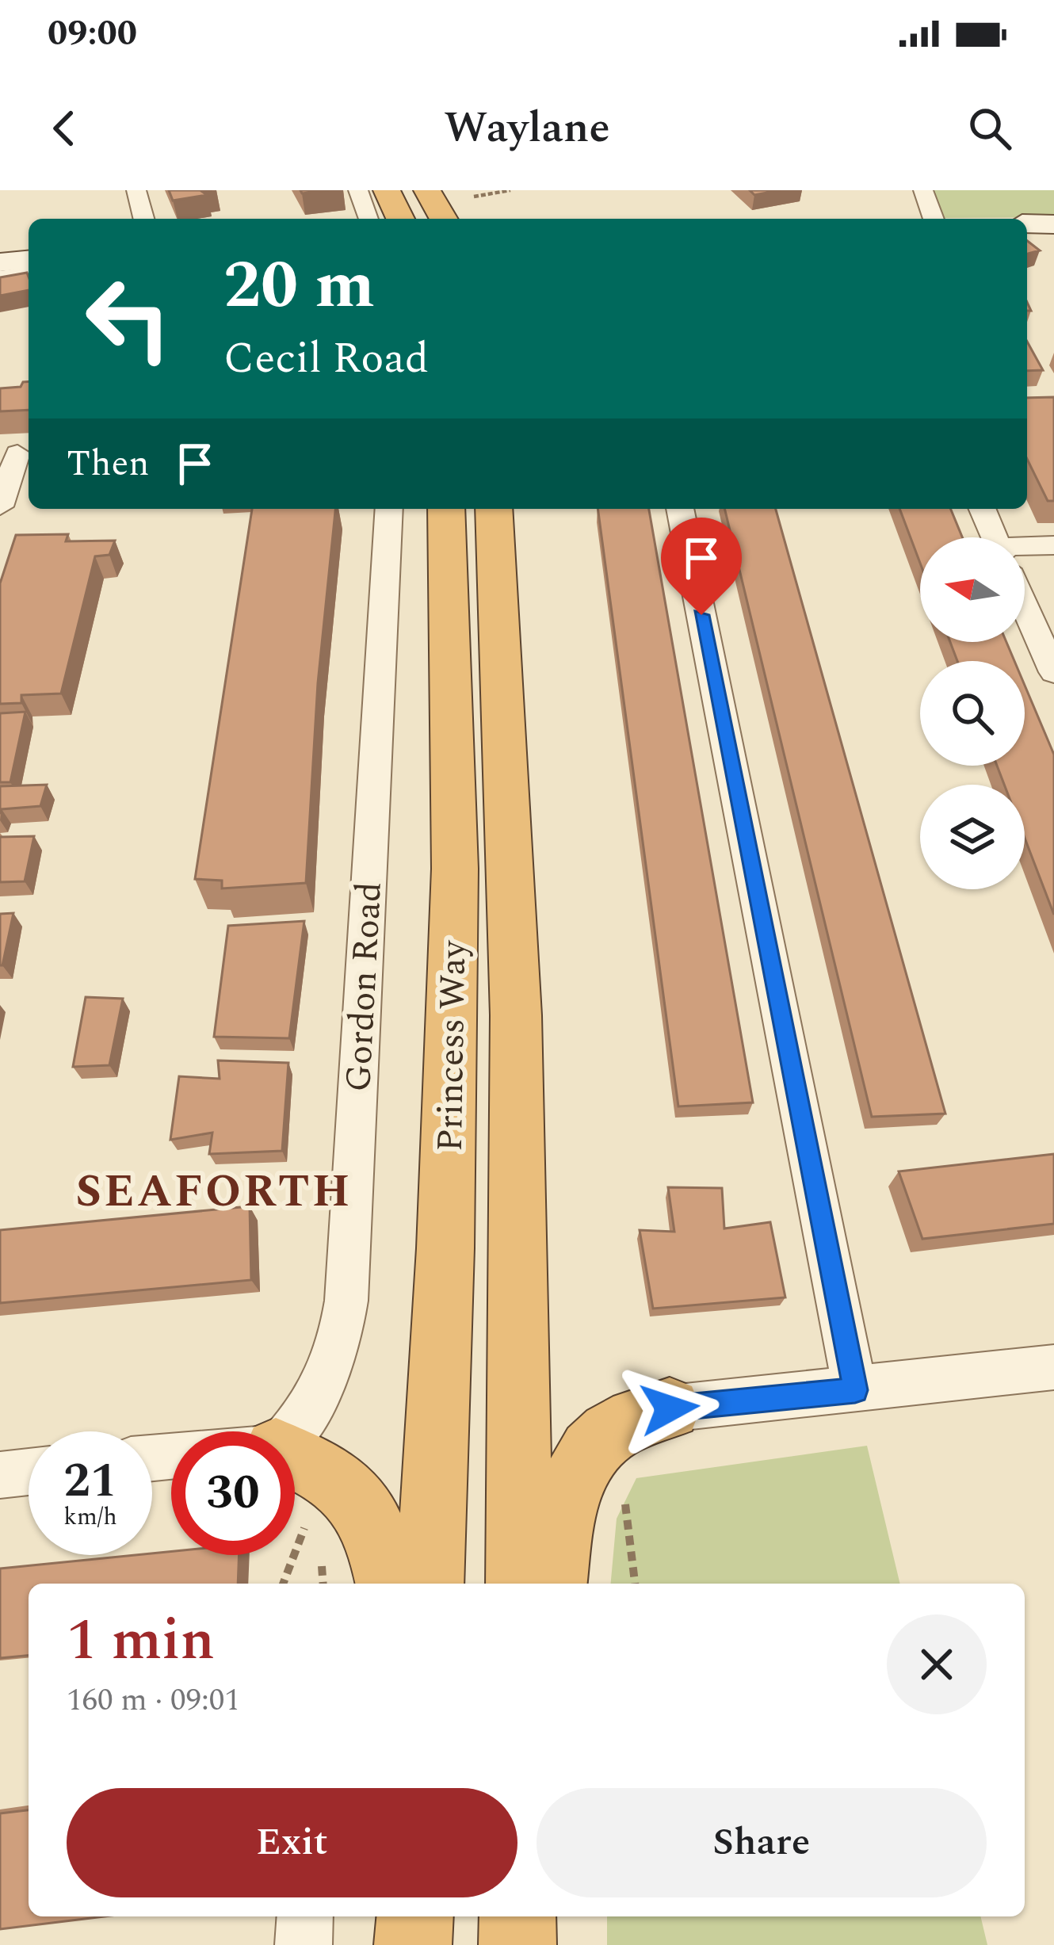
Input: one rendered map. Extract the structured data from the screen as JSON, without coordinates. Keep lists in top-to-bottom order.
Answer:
{
  "streets": {
    "highway": ["Princess Way"],
    "street": ["Gordon Road"]
  },
  "districts": ["SEAFORTH"],
  "north": "left",
  "page": {
    "status": "09:00",
    "header": "Waylane",
    "turn": ["20 m", "Cecil Road"],
    "then": "Then",
    "speed": "21 km/h",
    "limit": "30",
    "heading": ["1 min", "160 m · 09:01"],
    "buttons": ["Exit", "Share"]
  }
}
